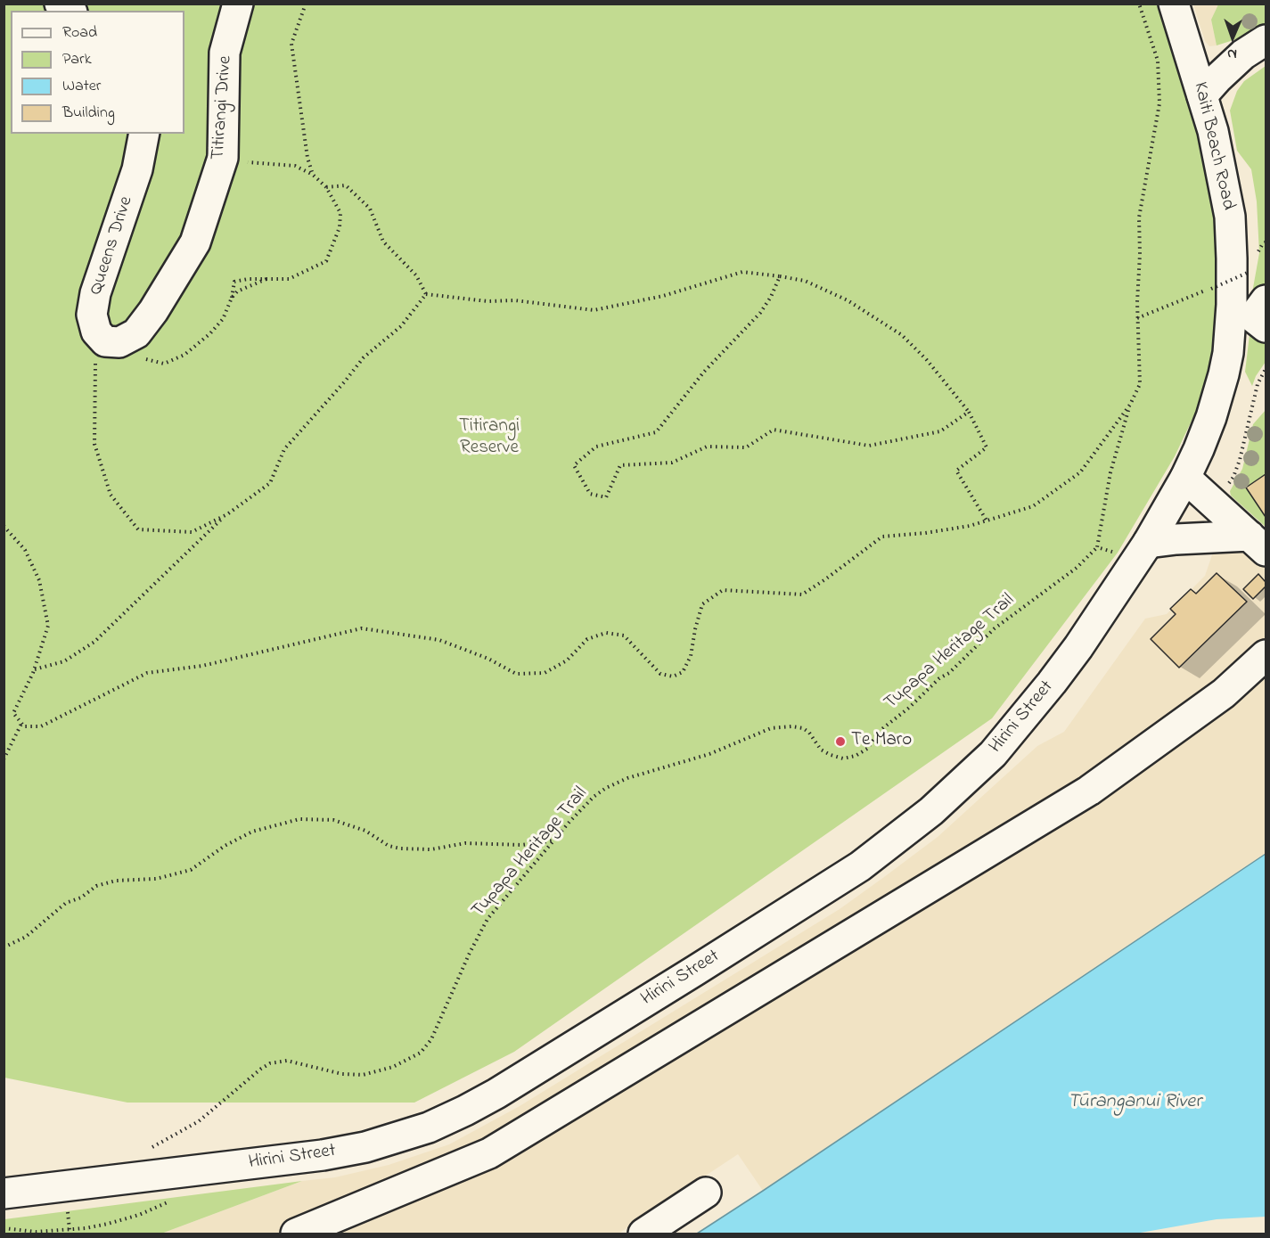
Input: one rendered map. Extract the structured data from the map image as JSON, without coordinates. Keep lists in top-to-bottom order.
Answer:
{
  "streets": {
    "main road": [
      "Titirangi Drive",
      "Kaiti Beach Road",
      "Queens Drive",
      "Hirini Street"
    ],
    "path": ["Tupapa Heritage Trail"]
  },
  "crossings": [
    ["Titirangi Drive", "Queens Drive"],
    ["Kaiti Beach Road", "Hirini Street"]
  ],
  "water": ["Tūranganui River"],
  "parks": ["Titirangi Reserve"],
  "places": ["Te Maro"],
  "legend": [
    "Road",
    "Park",
    "Water",
    "Building"
  ],
  "north": "bottom"
}
